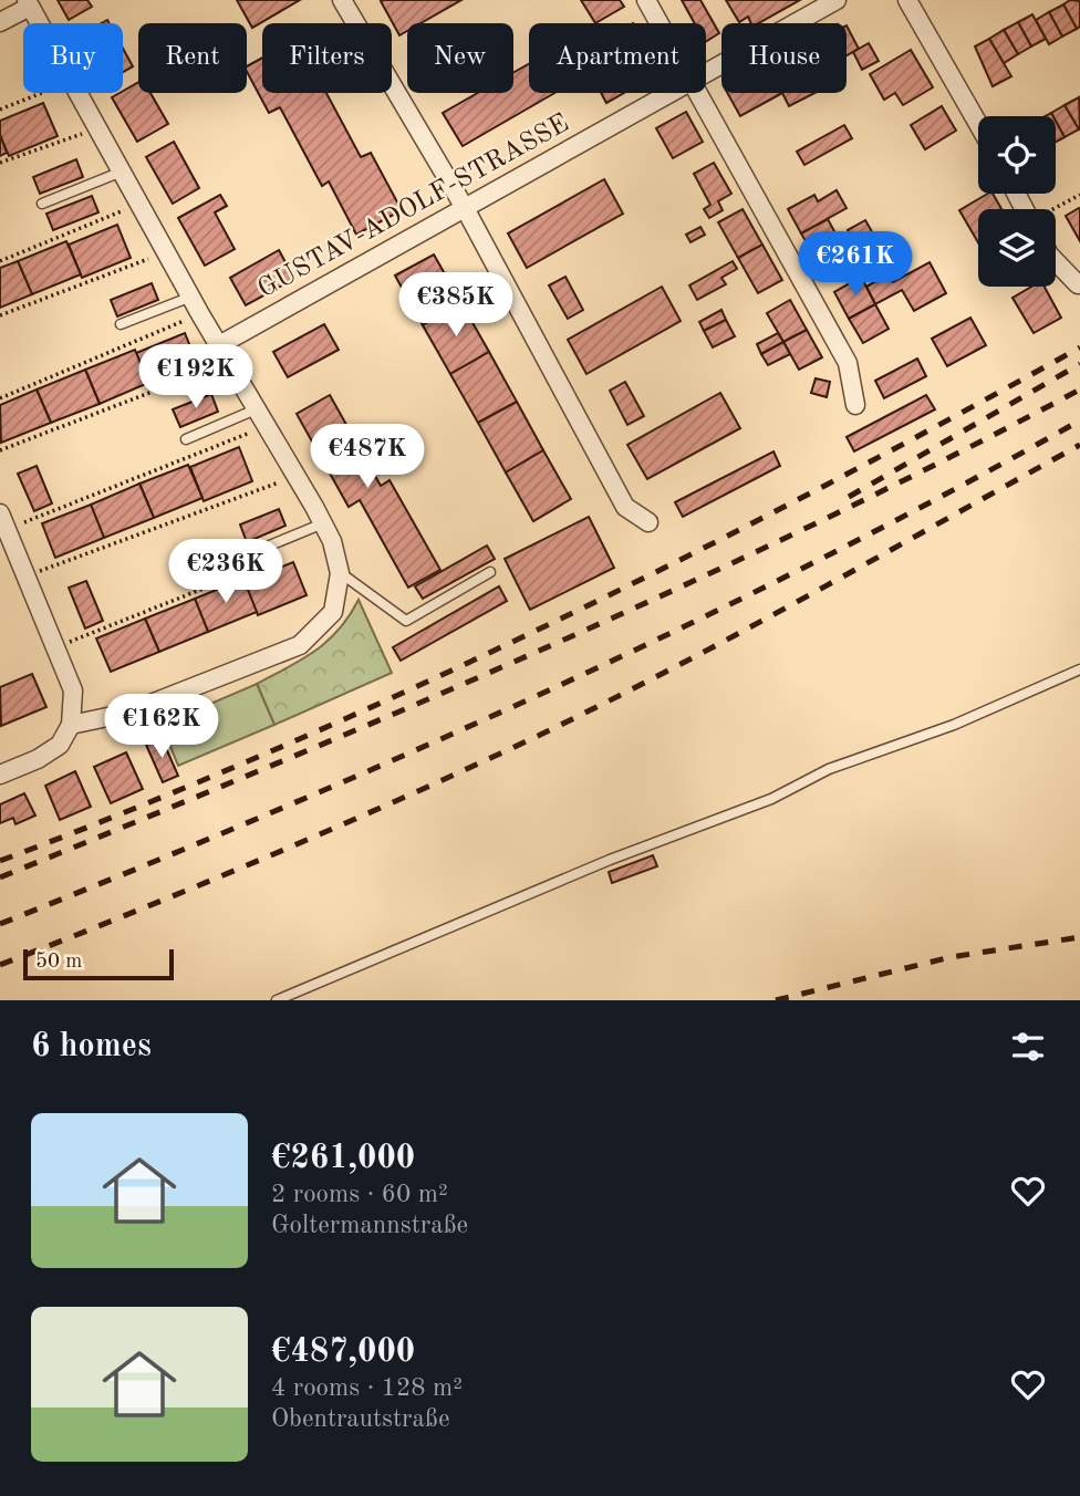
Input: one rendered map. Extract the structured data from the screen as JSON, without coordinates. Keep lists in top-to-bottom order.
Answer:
{
  "streets": {
    "street": ["GUSTAV-ADOLF-STRASSE"]
  },
  "scale_bar": "50 m",
  "page": {
    "chip": [
      "Buy",
      "Rent",
      "Filters",
      "New",
      "Apartment",
      "House"
    ],
    "price": [
      "€261K",
      "€385K",
      "€192K",
      "€487K",
      "€236K",
      "€162K"
    ],
    "scale": "50 m",
    "heading": "6 homes",
    "list": [
      {
        "name": "€261,000",
        "note": "2 rooms · 60 m² · Goltermannstraße"
      },
      {
        "name": "€487,000",
        "note": "4 rooms · 128 m² · Obentrautstraße"
      }
    ]
  }
}
